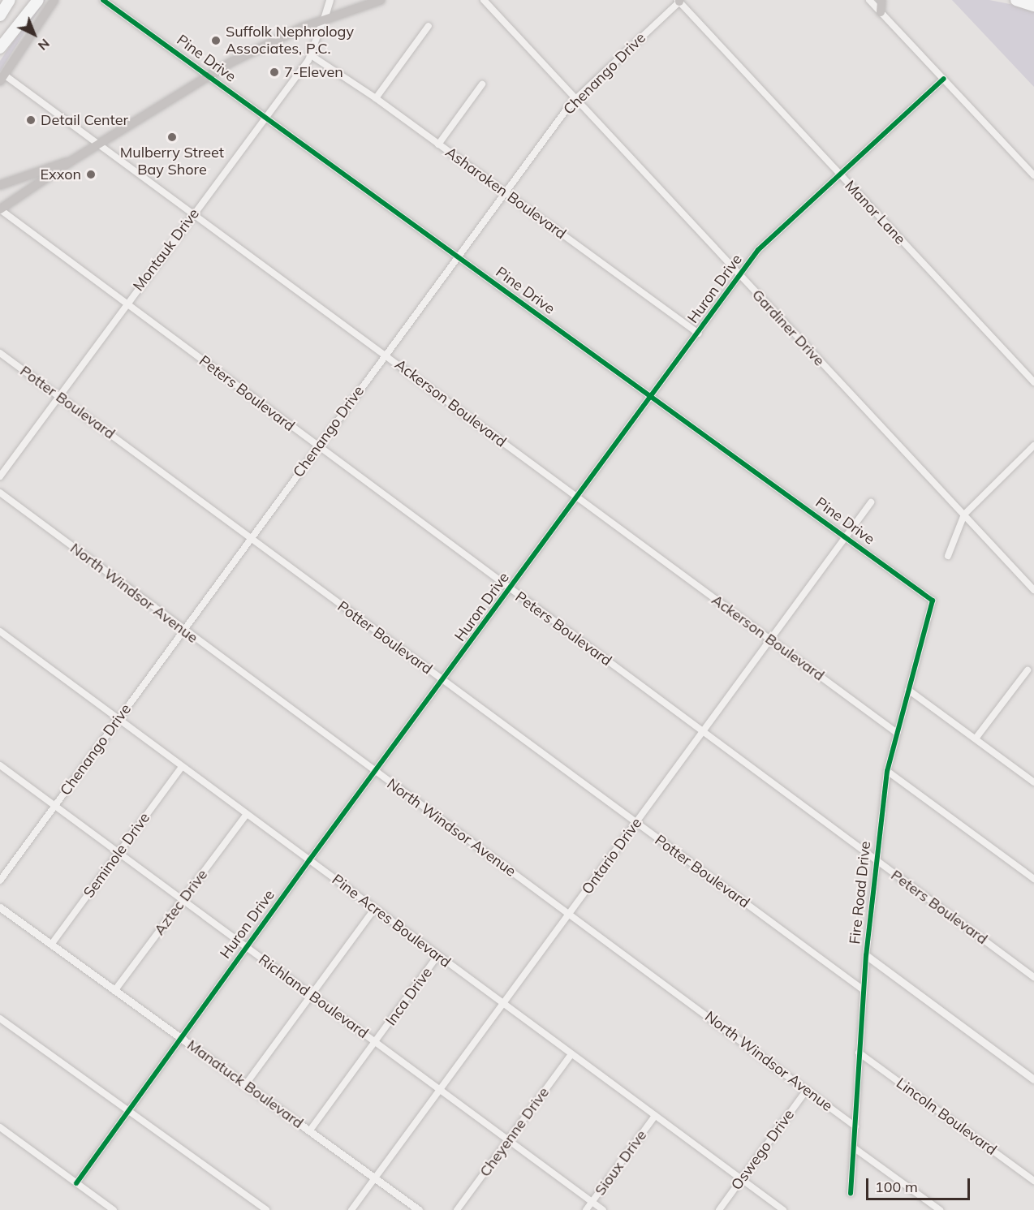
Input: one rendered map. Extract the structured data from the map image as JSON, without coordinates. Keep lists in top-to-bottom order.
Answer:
{
  "streets": {
    "street": [
      "Pine Drive",
      "Chenango Drive",
      "Asharoken Boulevard",
      "Manor Lane",
      "Montauk Drive",
      "Huron Drive",
      "Gardiner Drive",
      "Peters Boulevard",
      "Potter Boulevard",
      "Ackerson Boulevard",
      "North Windsor Avenue",
      "Seminole Drive",
      "Ontario Drive",
      "Fire Road Drive",
      "Aztec Drive",
      "Pine Acres Boulevard",
      "Richland Boulevard",
      "Inca Drive",
      "Manatuck Boulevard",
      "Lincoln Boulevard",
      "Cheyenne Drive",
      "Oswego Drive",
      "Sioux Drive"
    ]
  },
  "crossings": [
    ["Pine Drive", "Chenango Drive"],
    ["Pine Drive", "Montauk Drive"],
    ["Pine Drive", "Huron Drive"],
    ["Pine Drive", "Ontario Drive"],
    ["Pine Drive", "Fire Road Drive"],
    ["Chenango Drive", "Asharoken Boulevard"],
    ["Chenango Drive", "Manor Lane"],
    ["Chenango Drive", "Gardiner Drive"],
    ["Chenango Drive", "Peters Boulevard"],
    ["Chenango Drive", "Potter Boulevard"],
    ["Chenango Drive", "Ackerson Boulevard"],
    ["Chenango Drive", "North Windsor Avenue"],
    ["Chenango Drive", "Pine Acres Boulevard"],
    ["Chenango Drive", "Richland Boulevard"],
    ["Asharoken Boulevard", "Montauk Drive"],
    ["Asharoken Boulevard", "Huron Drive"],
    ["Manor Lane", "Huron Drive"],
    ["Montauk Drive", "Peters Boulevard"],
    ["Montauk Drive", "Potter Boulevard"],
    ["Montauk Drive", "Ackerson Boulevard"],
    ["Huron Drive", "Gardiner Drive"],
    ["Huron Drive", "Peters Boulevard"],
    ["Huron Drive", "Potter Boulevard"],
    ["Huron Drive", "Ackerson Boulevard"],
    ["Huron Drive", "North Windsor Avenue"],
    ["Huron Drive", "Pine Acres Boulevard"],
    ["Huron Drive", "Richland Boulevard"],
    ["Huron Drive", "Manatuck Boulevard"],
    ["Peters Boulevard", "Ontario Drive"],
    ["Peters Boulevard", "Fire Road Drive"],
    ["Potter Boulevard", "Ontario Drive"],
    ["Potter Boulevard", "Fire Road Drive"],
    ["Ackerson Boulevard", "Ontario Drive"],
    ["Ackerson Boulevard", "Fire Road Drive"],
    ["North Windsor Avenue", "Ontario Drive"],
    ["North Windsor Avenue", "Fire Road Drive"],
    ["North Windsor Avenue", "Oswego Drive"],
    ["Seminole Drive", "Pine Acres Boulevard"],
    ["Seminole Drive", "Richland Boulevard"],
    ["Seminole Drive", "Manatuck Boulevard"],
    ["Ontario Drive", "Pine Acres Boulevard"],
    ["Ontario Drive", "Richland Boulevard"],
    ["Ontario Drive", "Manatuck Boulevard"],
    ["Fire Road Drive", "Lincoln Boulevard"],
    ["Aztec Drive", "Pine Acres Boulevard"],
    ["Aztec Drive", "Richland Boulevard"],
    ["Aztec Drive", "Manatuck Boulevard"],
    ["Pine Acres Boulevard", "Inca Drive"],
    ["Pine Acres Boulevard", "Cheyenne Drive"],
    ["Pine Acres Boulevard", "Oswego Drive"],
    ["Pine Acres Boulevard", "Sioux Drive"],
    ["Richland Boulevard", "Inca Drive"],
    ["Richland Boulevard", "Cheyenne Drive"],
    ["Richland Boulevard", "Sioux Drive"],
    ["Inca Drive", "Manatuck Boulevard"]
  ],
  "places": [
    "Suffolk Nephrology Associates, P.C.",
    "7-Eleven",
    "Detail Center",
    "Mulberry Street Bay Shore",
    "Exxon"
  ],
  "scale_bar": "100 m",
  "north": "bottom right"
}
